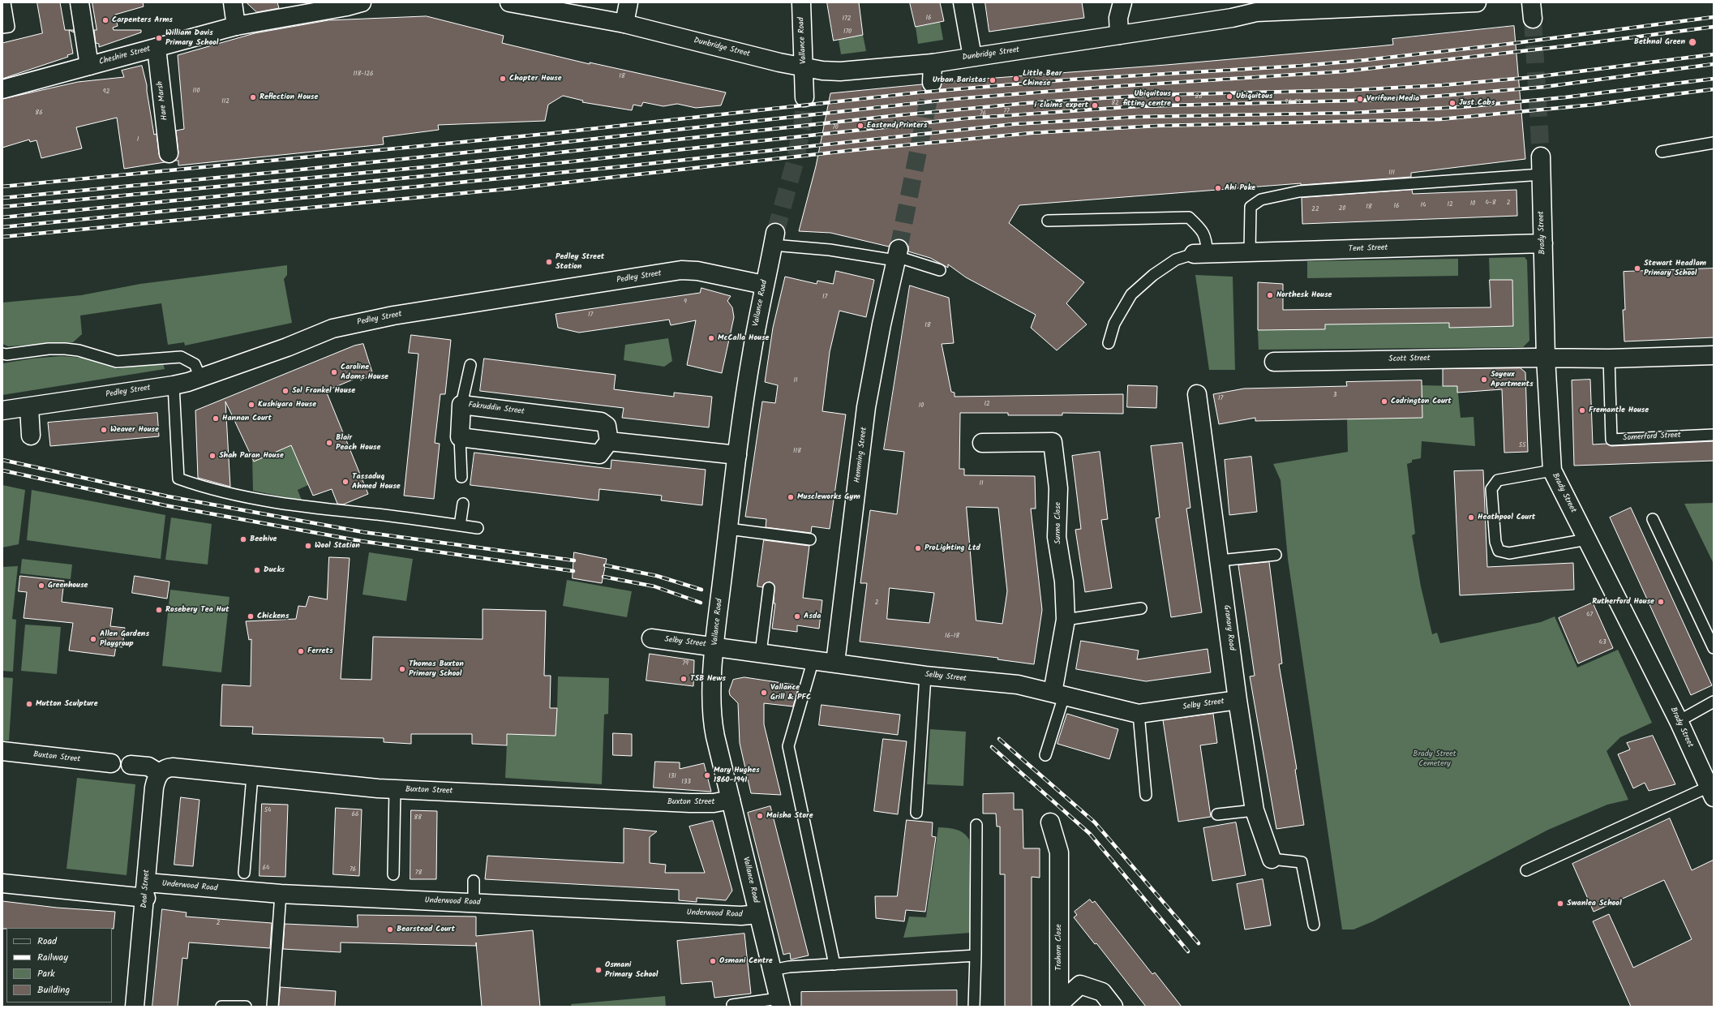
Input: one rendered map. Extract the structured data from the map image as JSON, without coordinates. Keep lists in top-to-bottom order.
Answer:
{
  "streets": {
    "street": [
      "Vallance Road",
      "Dunbridge Street",
      "Cheshire Street",
      "Hare Marsh",
      "Brady Street",
      "Tent Street",
      "Pedley Street",
      "Scott Street",
      "Fakruddin Street",
      "Hemming Street",
      "Surma Close",
      "Granary Road",
      "Selby Street",
      "Buxton Street",
      "Underwood Road",
      "Deal Street",
      "Trahorn Close"
    ],
    "lane": ["Somerford Street"]
  },
  "crossings": [
    ["Vallance Road", "Dunbridge Street"],
    ["Vallance Road", "Pedley Street"],
    ["Vallance Road", "Selby Street"],
    ["Vallance Road", "Buxton Street"],
    ["Vallance Road", "Underwood Road"],
    ["Cheshire Street", "Hare Marsh"],
    ["Brady Street", "Tent Street"],
    ["Brady Street", "Scott Street"],
    ["Hemming Street", "Selby Street"],
    ["Surma Close", "Selby Street"],
    ["Granary Road", "Selby Street"],
    ["Buxton Street", "Deal Street"],
    ["Underwood Road", "Deal Street"]
  ],
  "parks": ["Brady Street Cemetery"],
  "places": [
    "Carpenters Arms",
    "William Davis Primary School",
    "Bethnal Green",
    "Chapter House",
    "Little Bear Chinese",
    "Urban Baristas",
    "Ubiquitous",
    "Reflection House",
    "Ubiquitous fitting centre",
    "Verifone Media",
    "Just Cabs",
    "i claims expert",
    "Eastend Printers",
    "Ahi Poke",
    "Pedley Street Station",
    "Stewart Headlam Primary School",
    "Northesk House",
    "McCalla House",
    "Caroline Adams House",
    "Soyeux Apartments",
    "Sol Frankel House",
    "Codrington Court",
    "Kushiyara House",
    "Fremantle House",
    "Hannan Court",
    "Weaver House",
    "Blair Peach House",
    "Shah Paran House",
    "Tassaduq Ahmed House",
    "Muscleworks Gym",
    "Heathpool Court",
    "Beehive",
    "Wool Station",
    "ProLighting Ltd",
    "Ducks",
    "Greenhouse",
    "Rutherford House",
    "Rosebery Tea Hut",
    "Chickens",
    "Asda",
    "Allen Gardens Playgroup",
    "Ferrets",
    "Thomas Buxton Primary School",
    "TSB News",
    "Vallance Grill & PFC",
    "Mutton Sculpture",
    "Mary Hughes 1860-1941",
    "Maisha Store",
    "Swanlea School",
    "Bearstead Court",
    "Osmani Centre",
    "Osmani Primary School"
  ],
  "house_numbers": [
    "16",
    "172",
    "170",
    "118-126",
    "18",
    "110",
    "92",
    "86",
    "112",
    "96-99",
    "82",
    "77",
    "86",
    "76",
    "70",
    "1",
    "111",
    "4-8",
    "2",
    "10",
    "12",
    "14",
    "16",
    "18",
    "20",
    "22",
    "17",
    "9",
    "17",
    "18",
    "11",
    "3",
    "17",
    "12",
    "10",
    "55",
    "118",
    "11",
    "2",
    "47",
    "16-18",
    "43",
    "79",
    "131",
    "133",
    "54",
    "66",
    "88",
    "64",
    "76",
    "78",
    "2"
  ],
  "legend": [
    "Road",
    "Railway",
    "Park",
    "Building"
  ]
}
